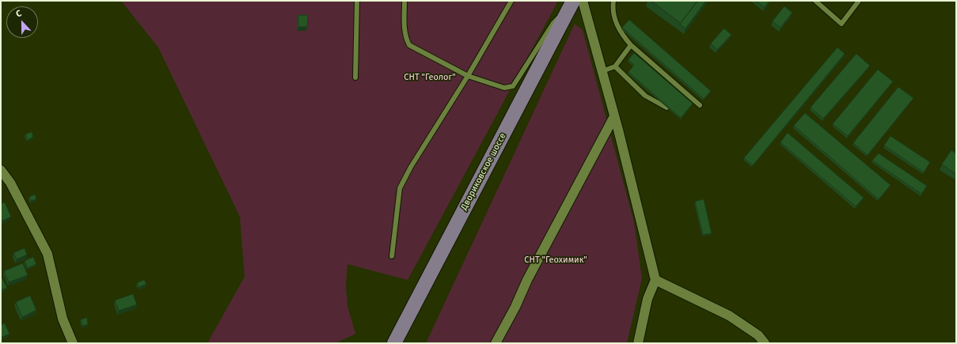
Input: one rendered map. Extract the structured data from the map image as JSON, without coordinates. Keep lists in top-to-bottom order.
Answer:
{
  "streets": {
    "main road": ["Двориковское шоссе"]
  },
  "parks": ["СНТ \"Геолог\"", "СНТ \"Геохимик\""],
  "north": "top"
}
